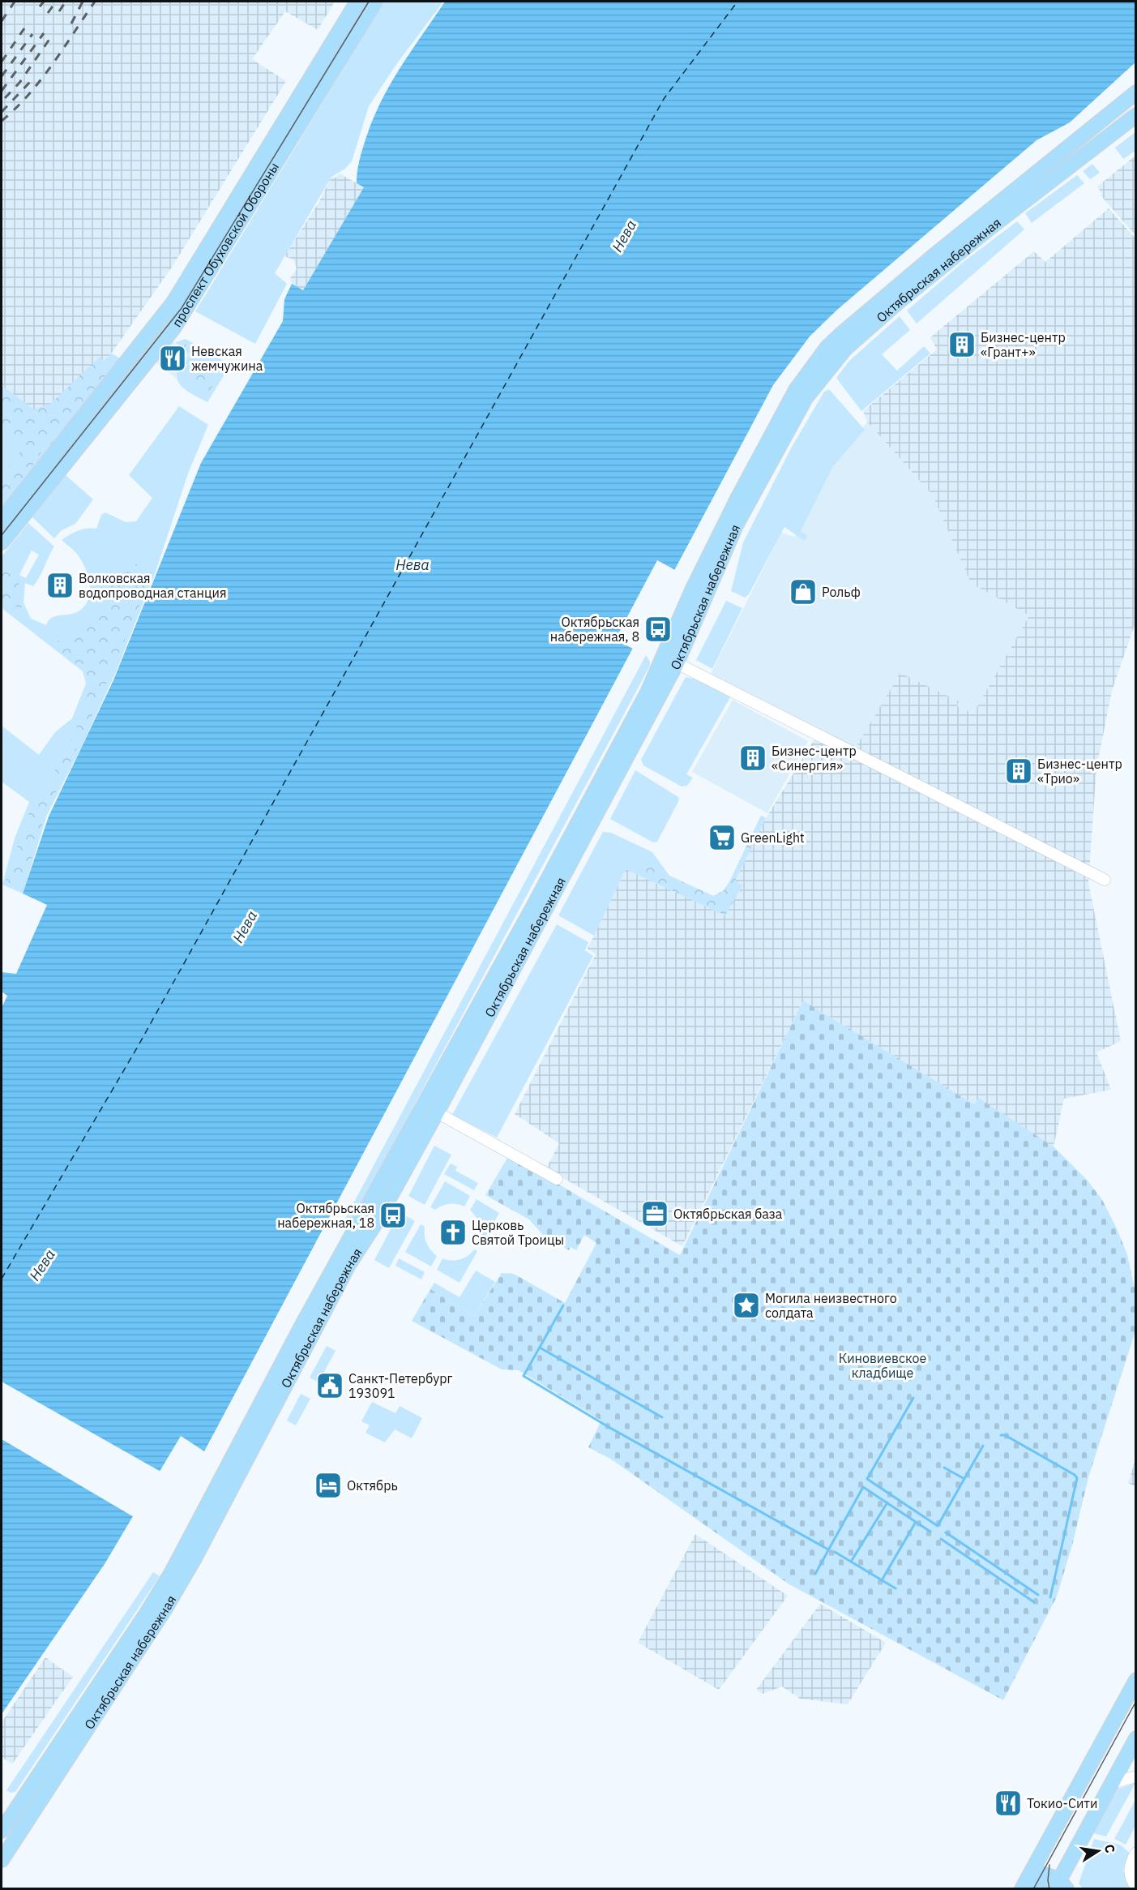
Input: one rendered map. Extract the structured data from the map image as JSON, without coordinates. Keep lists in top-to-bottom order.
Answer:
{
  "streets": {
    "main road": ["проспект Обуховской Обороны", "Октябрьская набережная"]
  },
  "water": ["Нева"],
  "parks": ["Киновиевское кладбище"],
  "places": {
    "building": [
      "Бизнес-центр «Грант+»",
      "Волковская водопроводная станция",
      "Бизнес-центр «Синергия»",
      "Бизнес-центр «Трио»"
    ],
    "restaurant": ["Невская жемчужина", "Токио-Сити"],
    "shop": ["Рольф"],
    "bus stop": ["Октябрьская набережная, 8", "Октябрьская набережная, 18"],
    "supermarket": ["GreenLight"],
    "office": ["Октябрьская база"],
    "church": ["Церковь Святой Троицы"],
    "place": ["Могила неизвестного солдата"],
    "public building": ["Санкт-Петербург 193091"],
    "hotel": ["Октябрь"]
  },
  "north": "right"
}
